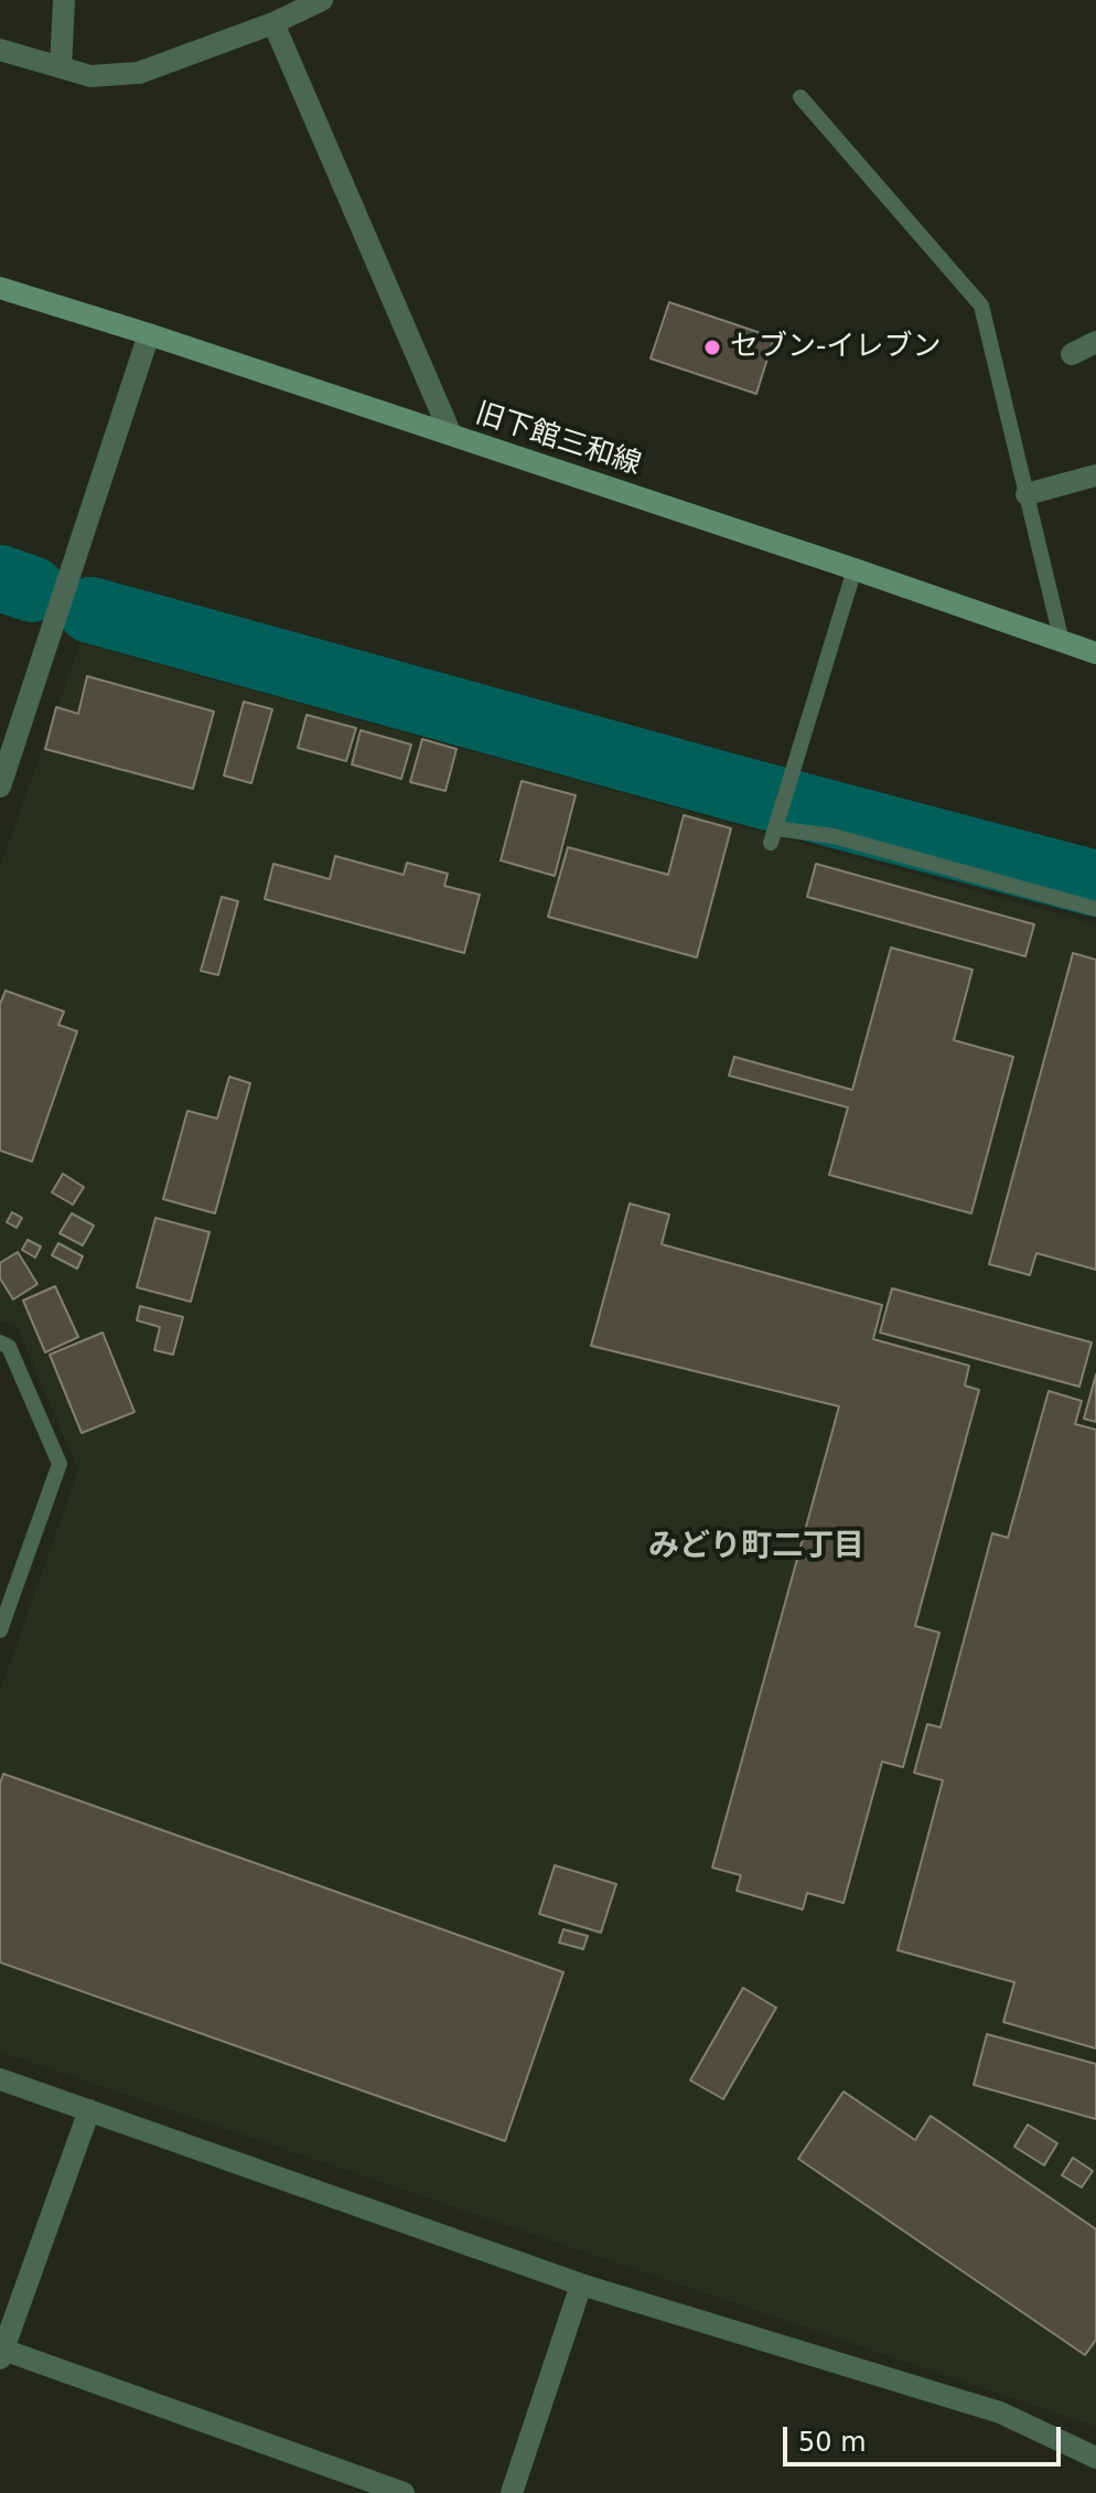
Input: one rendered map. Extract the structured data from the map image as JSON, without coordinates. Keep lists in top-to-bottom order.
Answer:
{
  "streets": {
    "street": ["旧下館三和線"]
  },
  "districts": ["みどり町二丁目"],
  "places": ["セブン-イレブン"],
  "scale_bar": "50 m"
}
